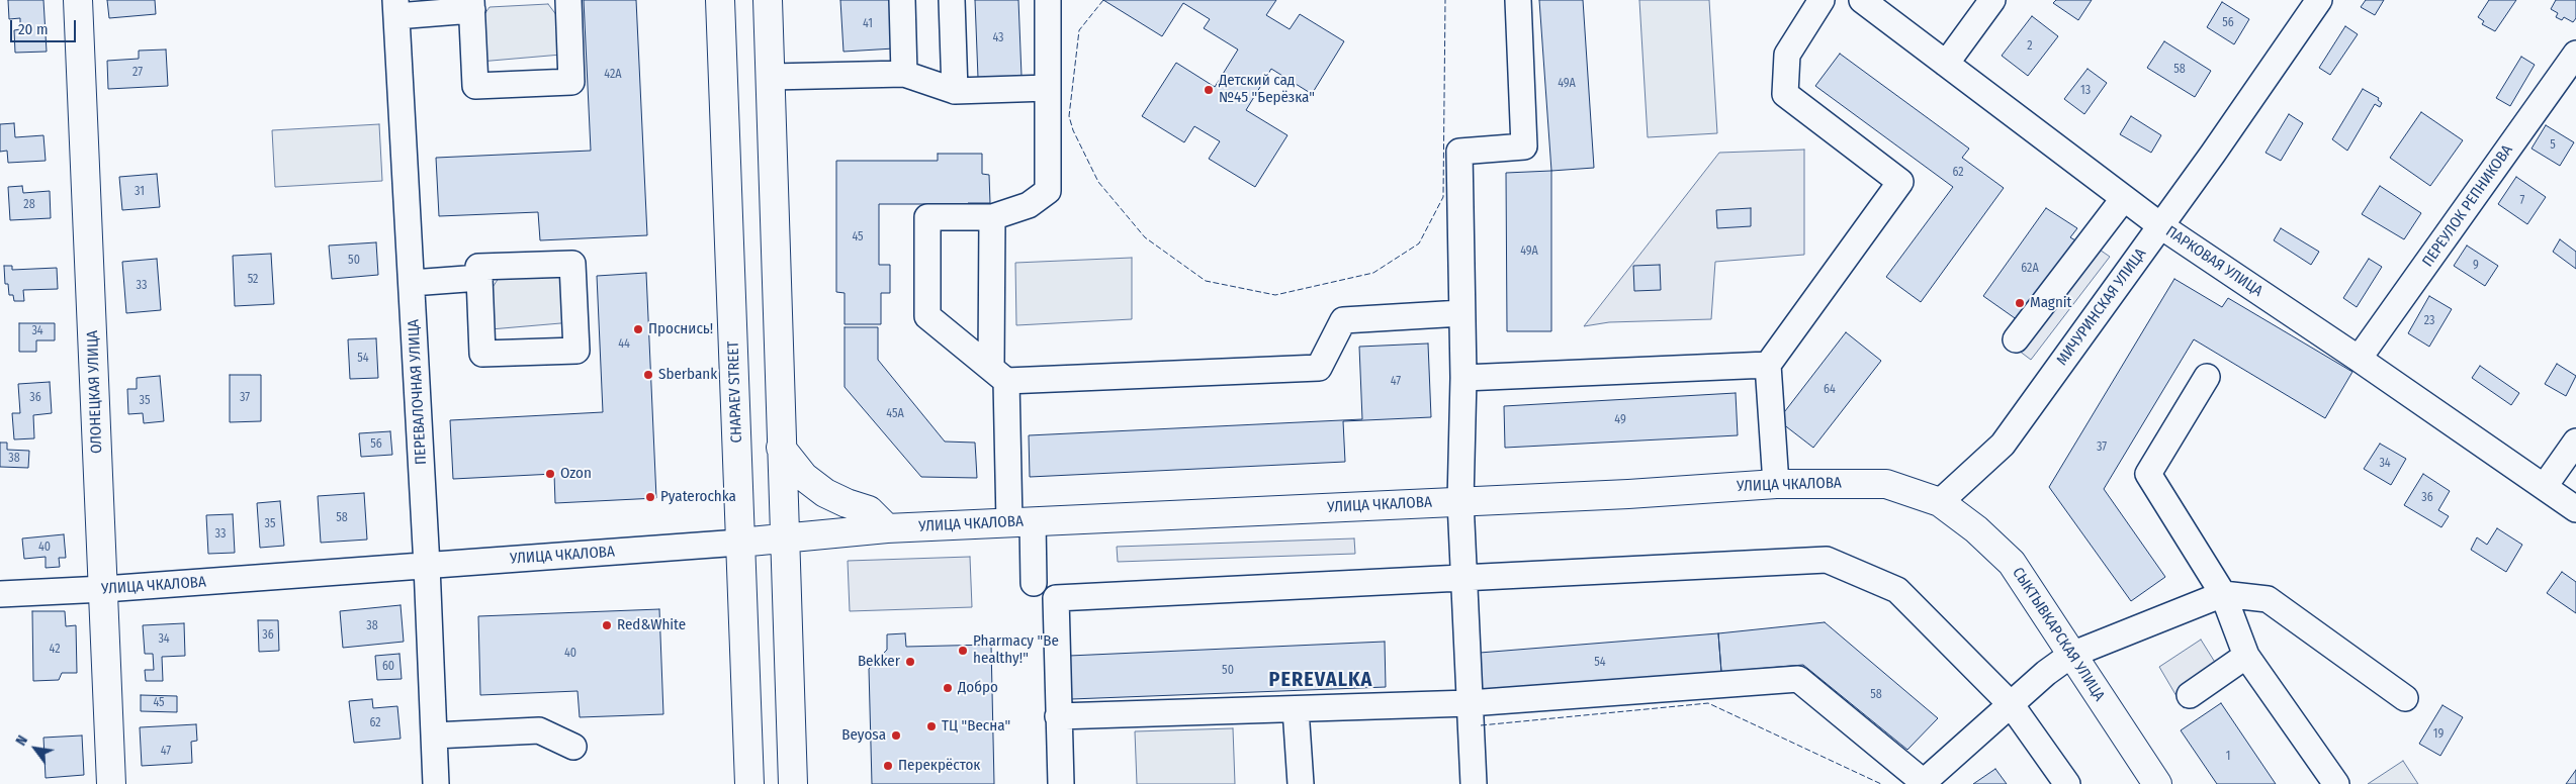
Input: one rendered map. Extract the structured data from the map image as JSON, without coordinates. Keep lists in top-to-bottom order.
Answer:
{
  "streets": {
    "main road": [
      "ОЛОНЕЦКАЯ УЛИЦА",
      "CHAPAEV STREET",
      "УЛИЦА ЧКАЛОВА",
      "СЫКТЫВКАРСКАЯ УЛИЦА"
    ],
    "street": [
      "ПЕРЕУЛОК РЕПНИКОВА",
      "ПАРКОВАЯ УЛИЦА",
      "МИЧУРИНСКАЯ УЛИЦА",
      "ПЕРЕВАЛОЧНАЯ УЛИЦА"
    ]
  },
  "crossings": [
    ["ПЕРЕУЛОК РЕПНИКОВА", "ПАРКОВАЯ УЛИЦА"],
    ["ПАРКОВАЯ УЛИЦА", "МИЧУРИНСКАЯ УЛИЦА"],
    ["МИЧУРИНСКАЯ УЛИЦА", "УЛИЦА ЧКАЛОВА"],
    ["МИЧУРИНСКАЯ УЛИЦА", "СЫКТЫВКАРСКАЯ УЛИЦА"],
    ["ОЛОНЕЦКАЯ УЛИЦА", "УЛИЦА ЧКАЛОВА"],
    ["ПЕРЕВАЛОЧНАЯ УЛИЦА", "УЛИЦА ЧКАЛОВА"],
    ["CHAPAEV STREET", "УЛИЦА ЧКАЛОВА"],
    ["УЛИЦА ЧКАЛОВА", "СЫКТЫВКАРСКАЯ УЛИЦА"]
  ],
  "districts": ["PEREVALKA"],
  "places": [
    "Детский сад №45 \"Берёзка\"",
    "Magnit",
    "Проснись!",
    "Sberbank",
    "Ozon",
    "Pyaterochka",
    "Red&White",
    "Pharmacy \"Be healthy!\"",
    "Bekker",
    "Добро",
    "ТЦ \"Весна\"",
    "Beyosa",
    "Перекрёсток"
  ],
  "house_numbers": [
    "56",
    "41",
    "43",
    "2",
    "58",
    "27",
    "42А",
    "49А",
    "13",
    "5",
    "62",
    "31",
    "7",
    "28",
    "45",
    "49А",
    "50",
    "9",
    "62А",
    "52",
    "33",
    "23",
    "34",
    "44",
    "54",
    "47",
    "64",
    "36",
    "37",
    "35",
    "45А",
    "49",
    "56",
    "37",
    "38",
    "34",
    "36",
    "58",
    "35",
    "33",
    "40",
    "38",
    "36",
    "34",
    "42",
    "40",
    "54",
    "60",
    "50",
    "58",
    "45",
    "62",
    "19",
    "47",
    "1"
  ],
  "scale_bar": "20 m",
  "north": "top left"
}
